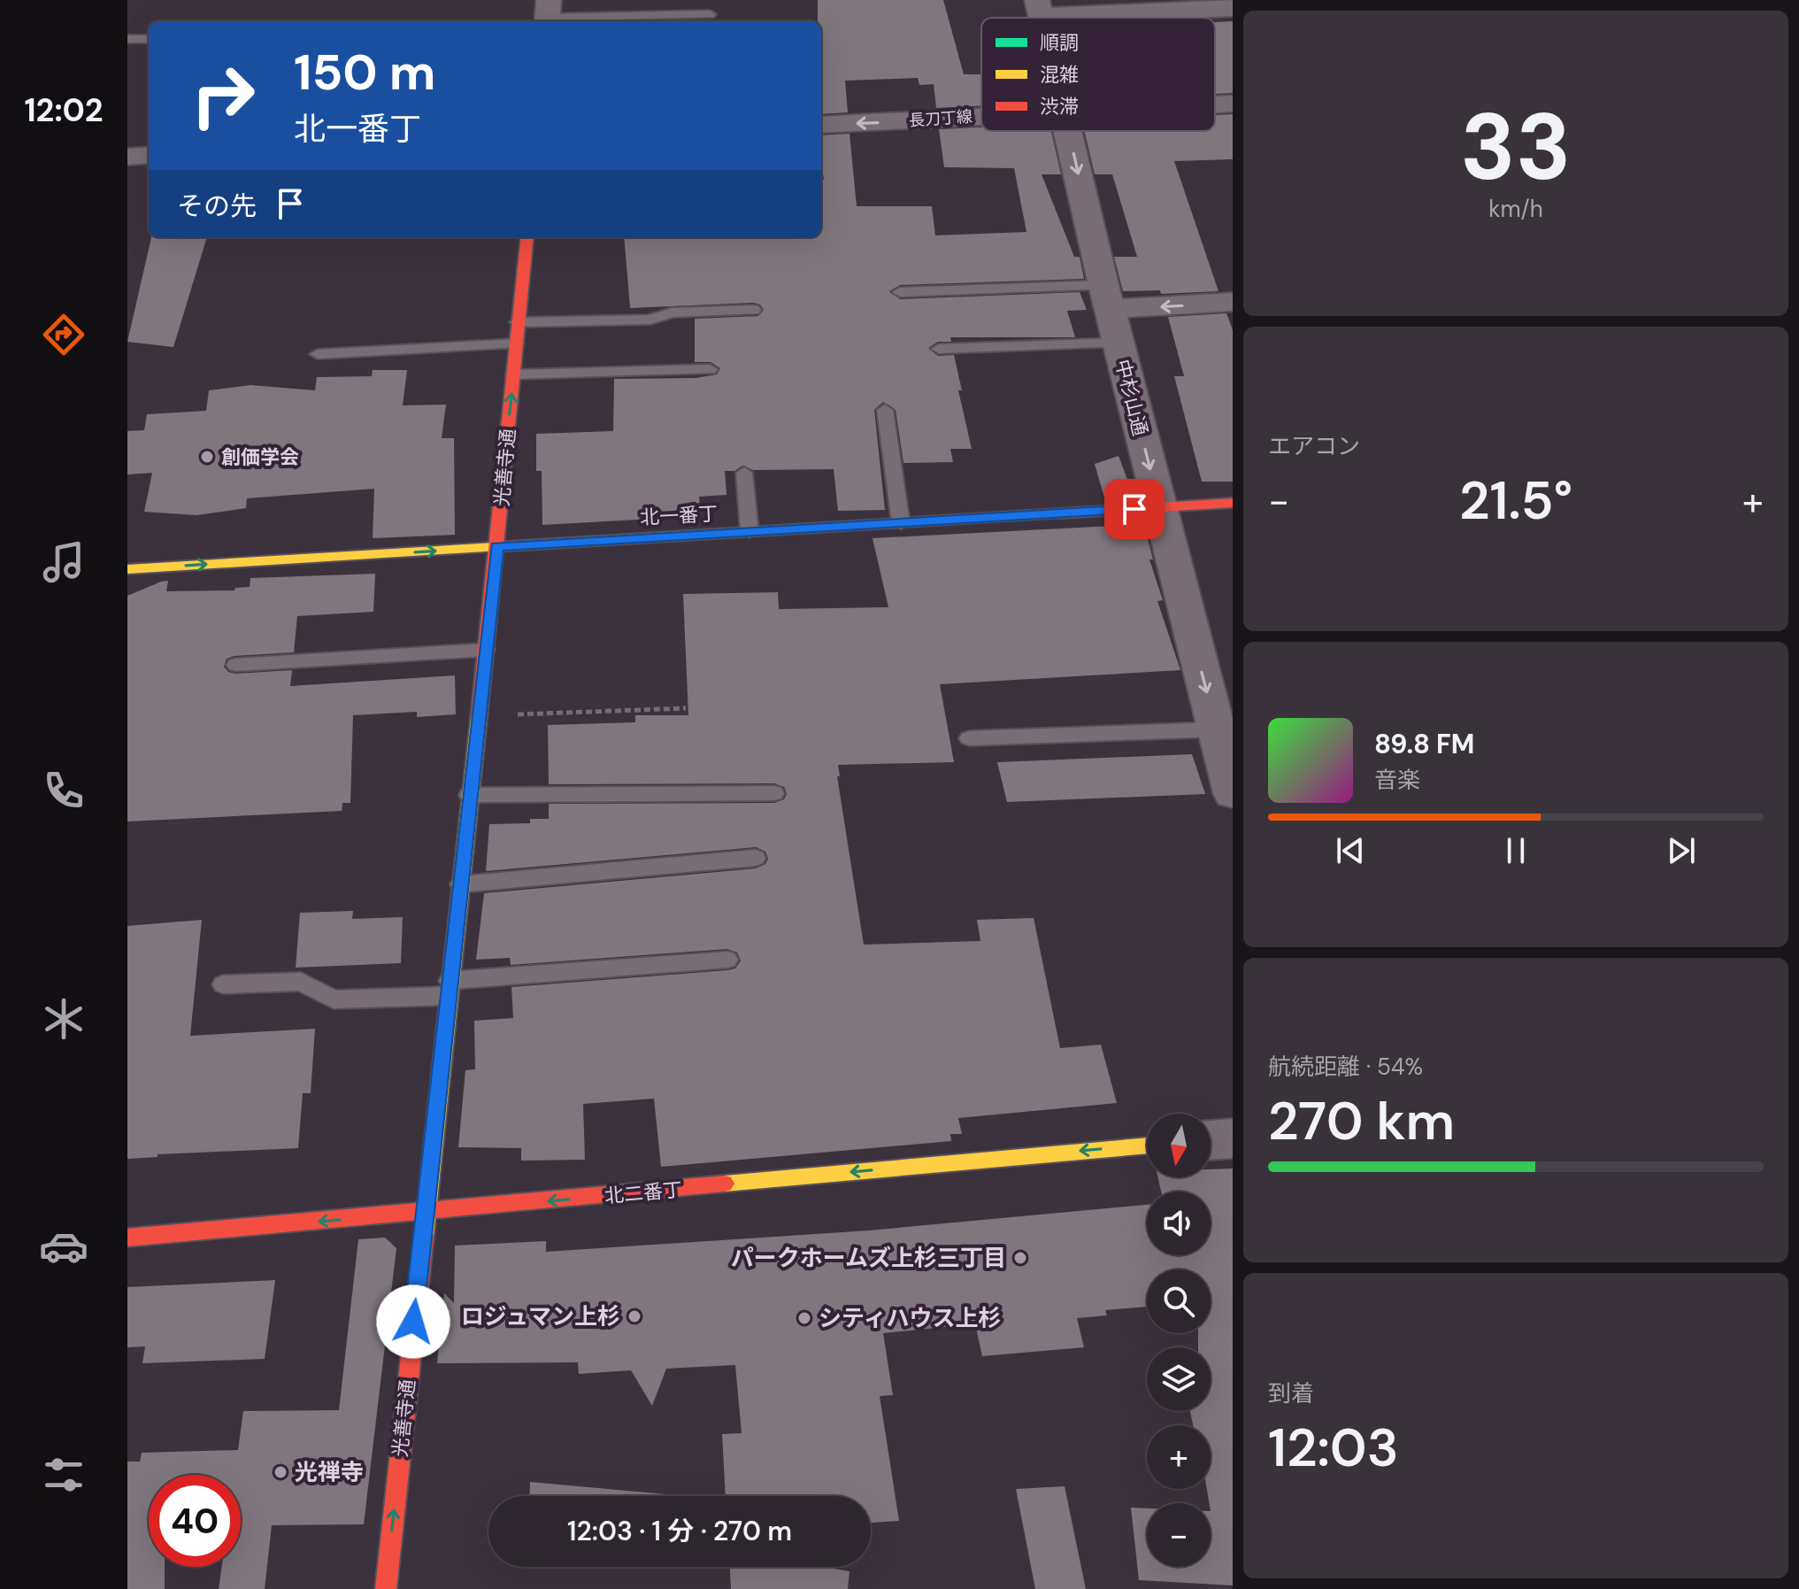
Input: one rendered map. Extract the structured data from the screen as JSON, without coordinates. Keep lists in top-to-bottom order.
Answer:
{
  "streets": {
    "street": [
      "長刀丁線",
      "中杉山通",
      "光善寺通",
      "北一番丁",
      "北二番丁"
    ]
  },
  "crossings": [
    ["中杉山通", "北一番丁"],
    ["光善寺通", "北一番丁"],
    ["光善寺通", "北二番丁"]
  ],
  "one_way": [
    "長刀丁線",
    "中杉山通",
    "光善寺通",
    "北二番丁"
  ],
  "places": [
    "創価学会",
    "パークホームズ上杉三丁目",
    "ロジュマン上杉",
    "シティハウス上杉",
    "光禅寺"
  ],
  "legend": ["順調", "混雑", "渋滞"],
  "north": "bottom",
  "page": {
    "tabs": "12:02",
    "tile": [
      ["33", "km/h"],
      "エアコン",
      ["航続距離 · 54%", "270 km"],
      ["到着", "12:03"]
    ],
    "turn": ["150 m", "北一番丁"],
    "then": "その先",
    "heat": ["−", "21.5°", "+"],
    "song": ["89.8 FM", "音楽"],
    "map_buttons": ["+", "−"],
    "limit": "40",
    "trip": "12:03 · 1 分 · 270 m"
  }
}
